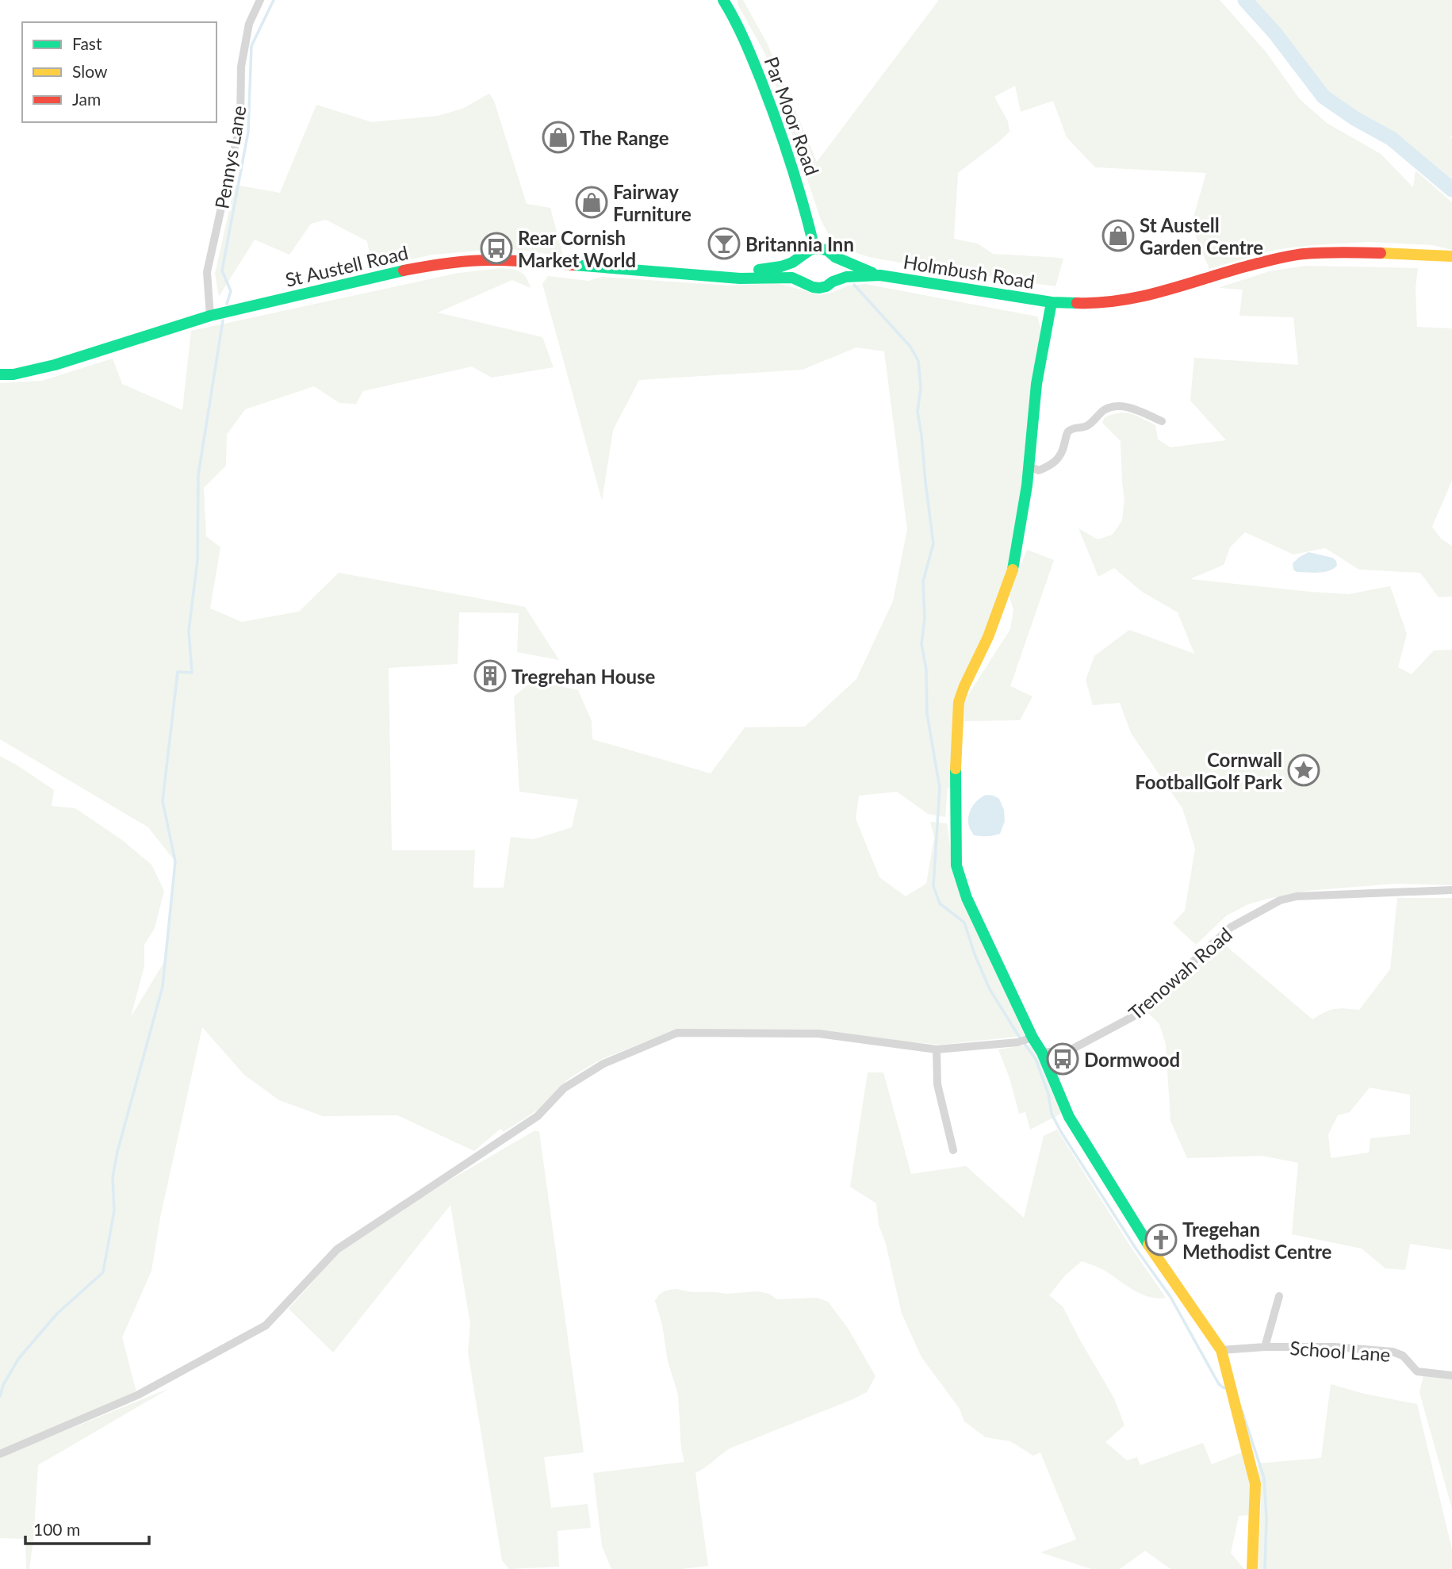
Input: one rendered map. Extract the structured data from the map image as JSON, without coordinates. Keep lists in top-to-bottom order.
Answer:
{
  "streets": {
    "main road": ["Par Moor Road", "St Austell Road", "Holmbush Road"],
    "street": ["Pennys Lane", "Trenowah Road", "School Lane"]
  },
  "crossings": [
    ["Pennys Lane", "St Austell Road"]
  ],
  "places": {
    "shop": ["The Range", "Fairway Furniture", "St Austell Garden Centre"],
    "bar": ["Britannia Inn"],
    "bus stop": ["Rear Cornish Market World", "Dormwood"],
    "building": ["Tregrehan House"],
    "place": ["Cornwall FootballGolf Park"],
    "church": ["Tregehan Methodist Centre"]
  },
  "legend": ["Fast", "Slow", "Jam"],
  "scale_bar": "100 m"
}
